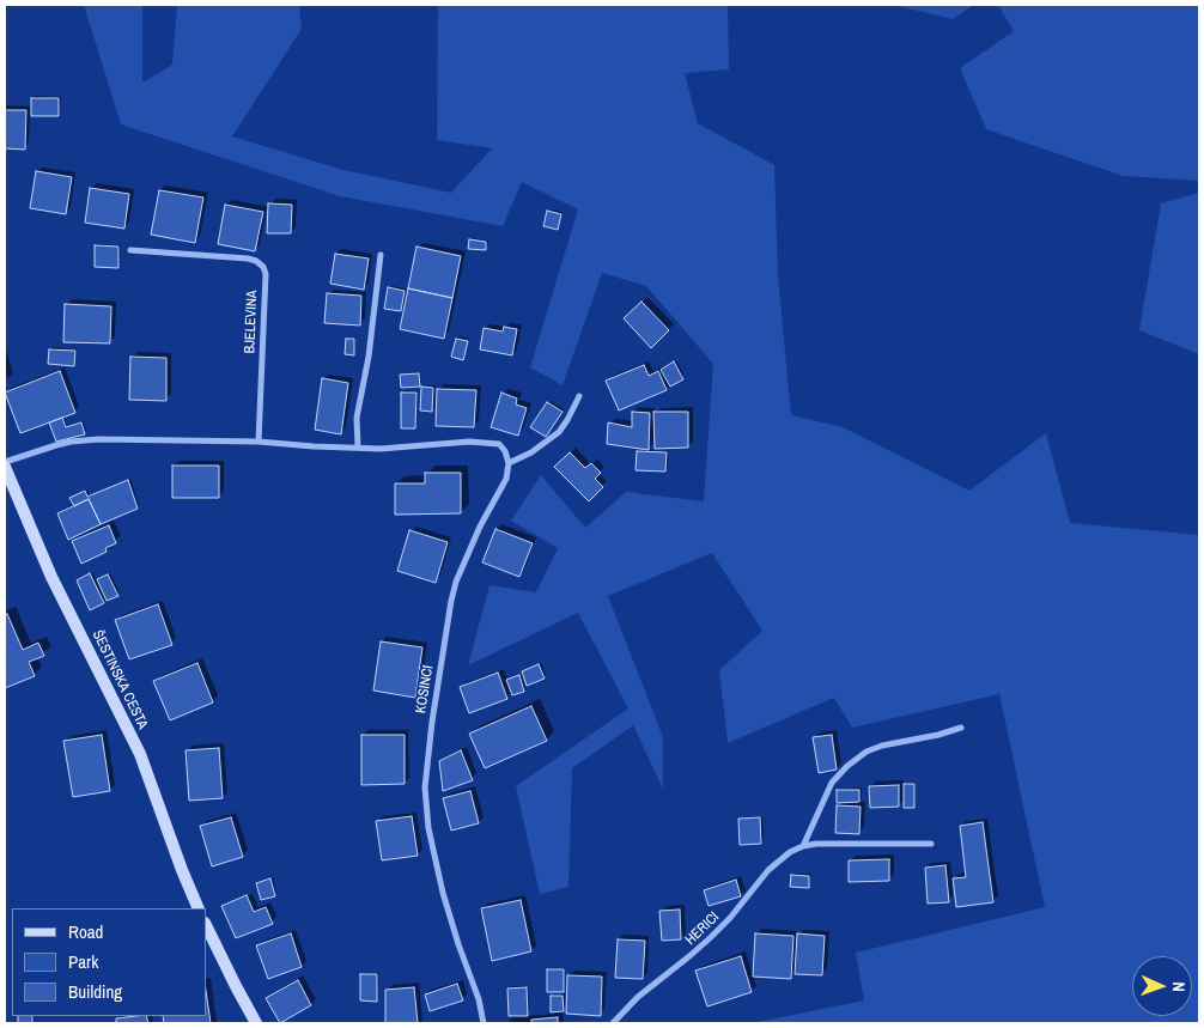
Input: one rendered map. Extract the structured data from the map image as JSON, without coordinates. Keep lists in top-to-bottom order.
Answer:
{
  "streets": {
    "main road": ["ŠESTINSKA CESTA"],
    "street": ["BJELEVINA", "KOSINCI", "HERICI"]
  },
  "legend": ["Road", "Park", "Building"],
  "north": "right"
}
